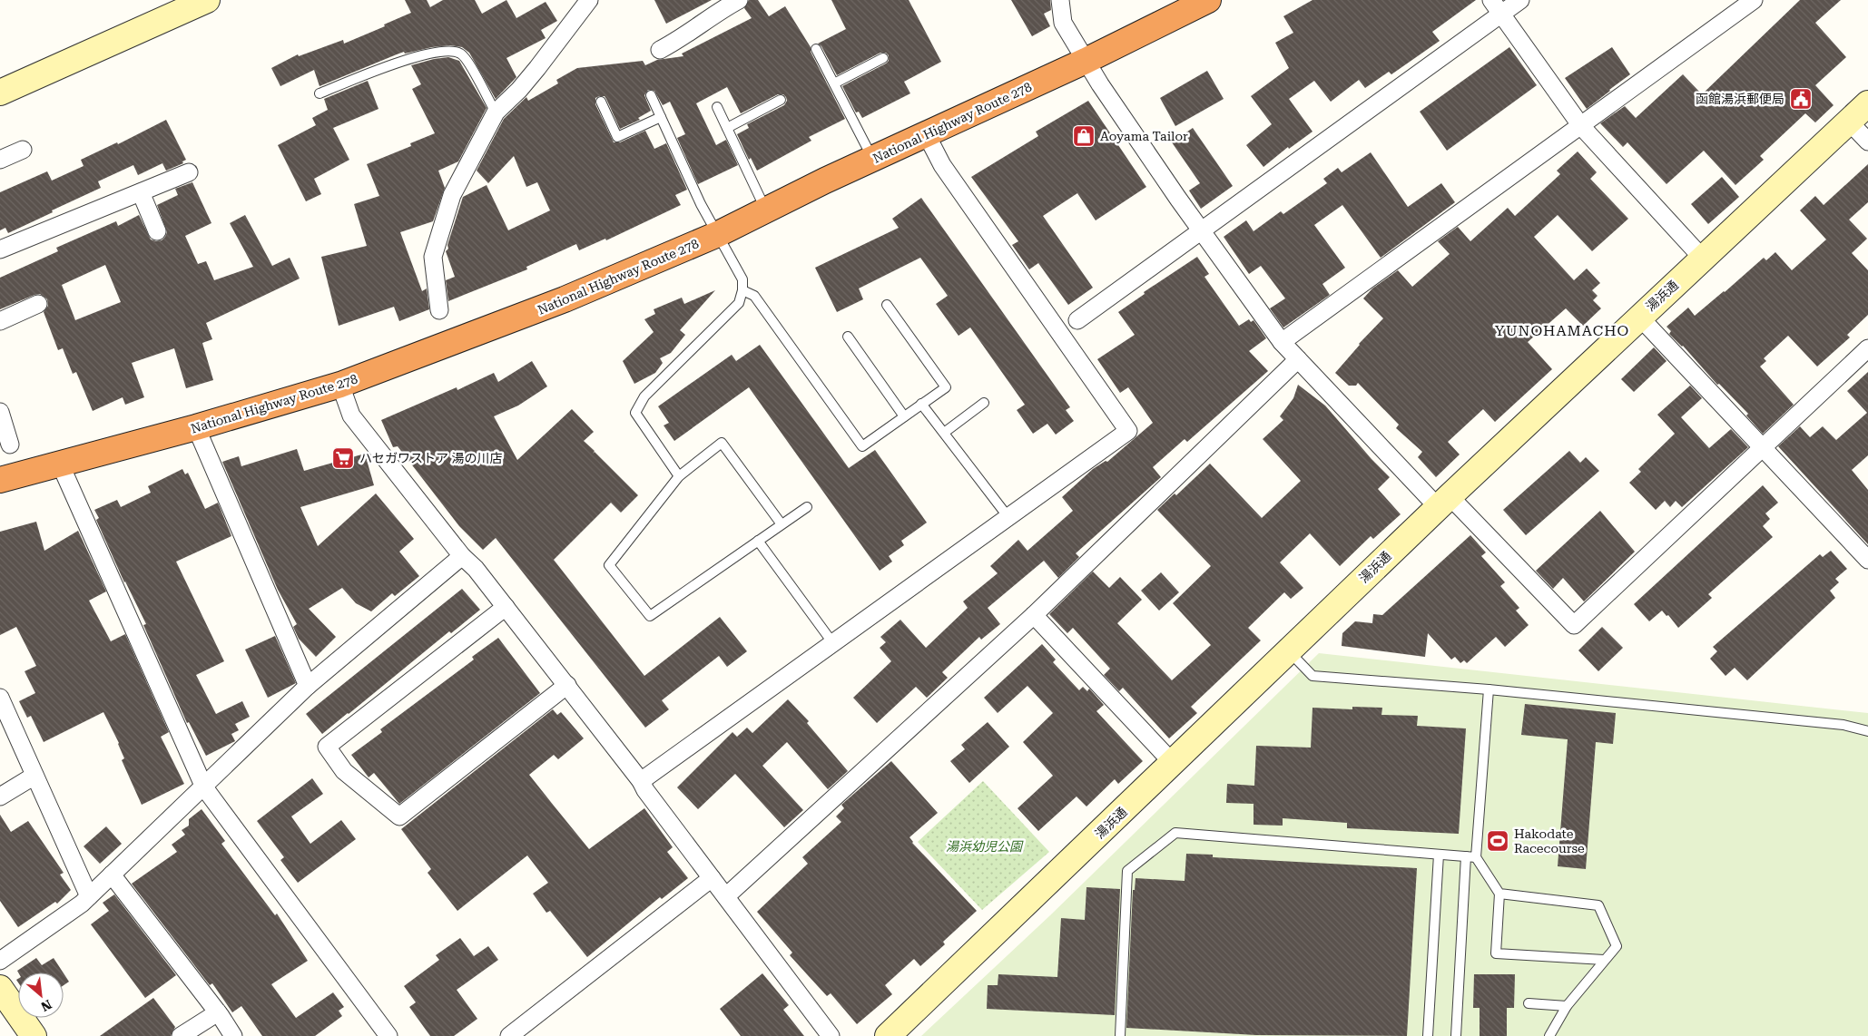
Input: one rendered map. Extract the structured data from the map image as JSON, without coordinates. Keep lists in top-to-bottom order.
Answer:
{
  "streets": {
    "highway": ["National Highway Route 278"],
    "street": ["湯浜通"]
  },
  "districts": ["YUNOHAMACHO"],
  "parks": ["湯浜幼児公園"],
  "places": {
    "public building": ["函館湯浜郵便局"],
    "shop": ["Aoyama Tailor"],
    "supermarket": ["ハセガワストア 湯の川店"],
    "sports": ["Hakodate Racecourse"]
  },
  "north": "bottom right"
}
